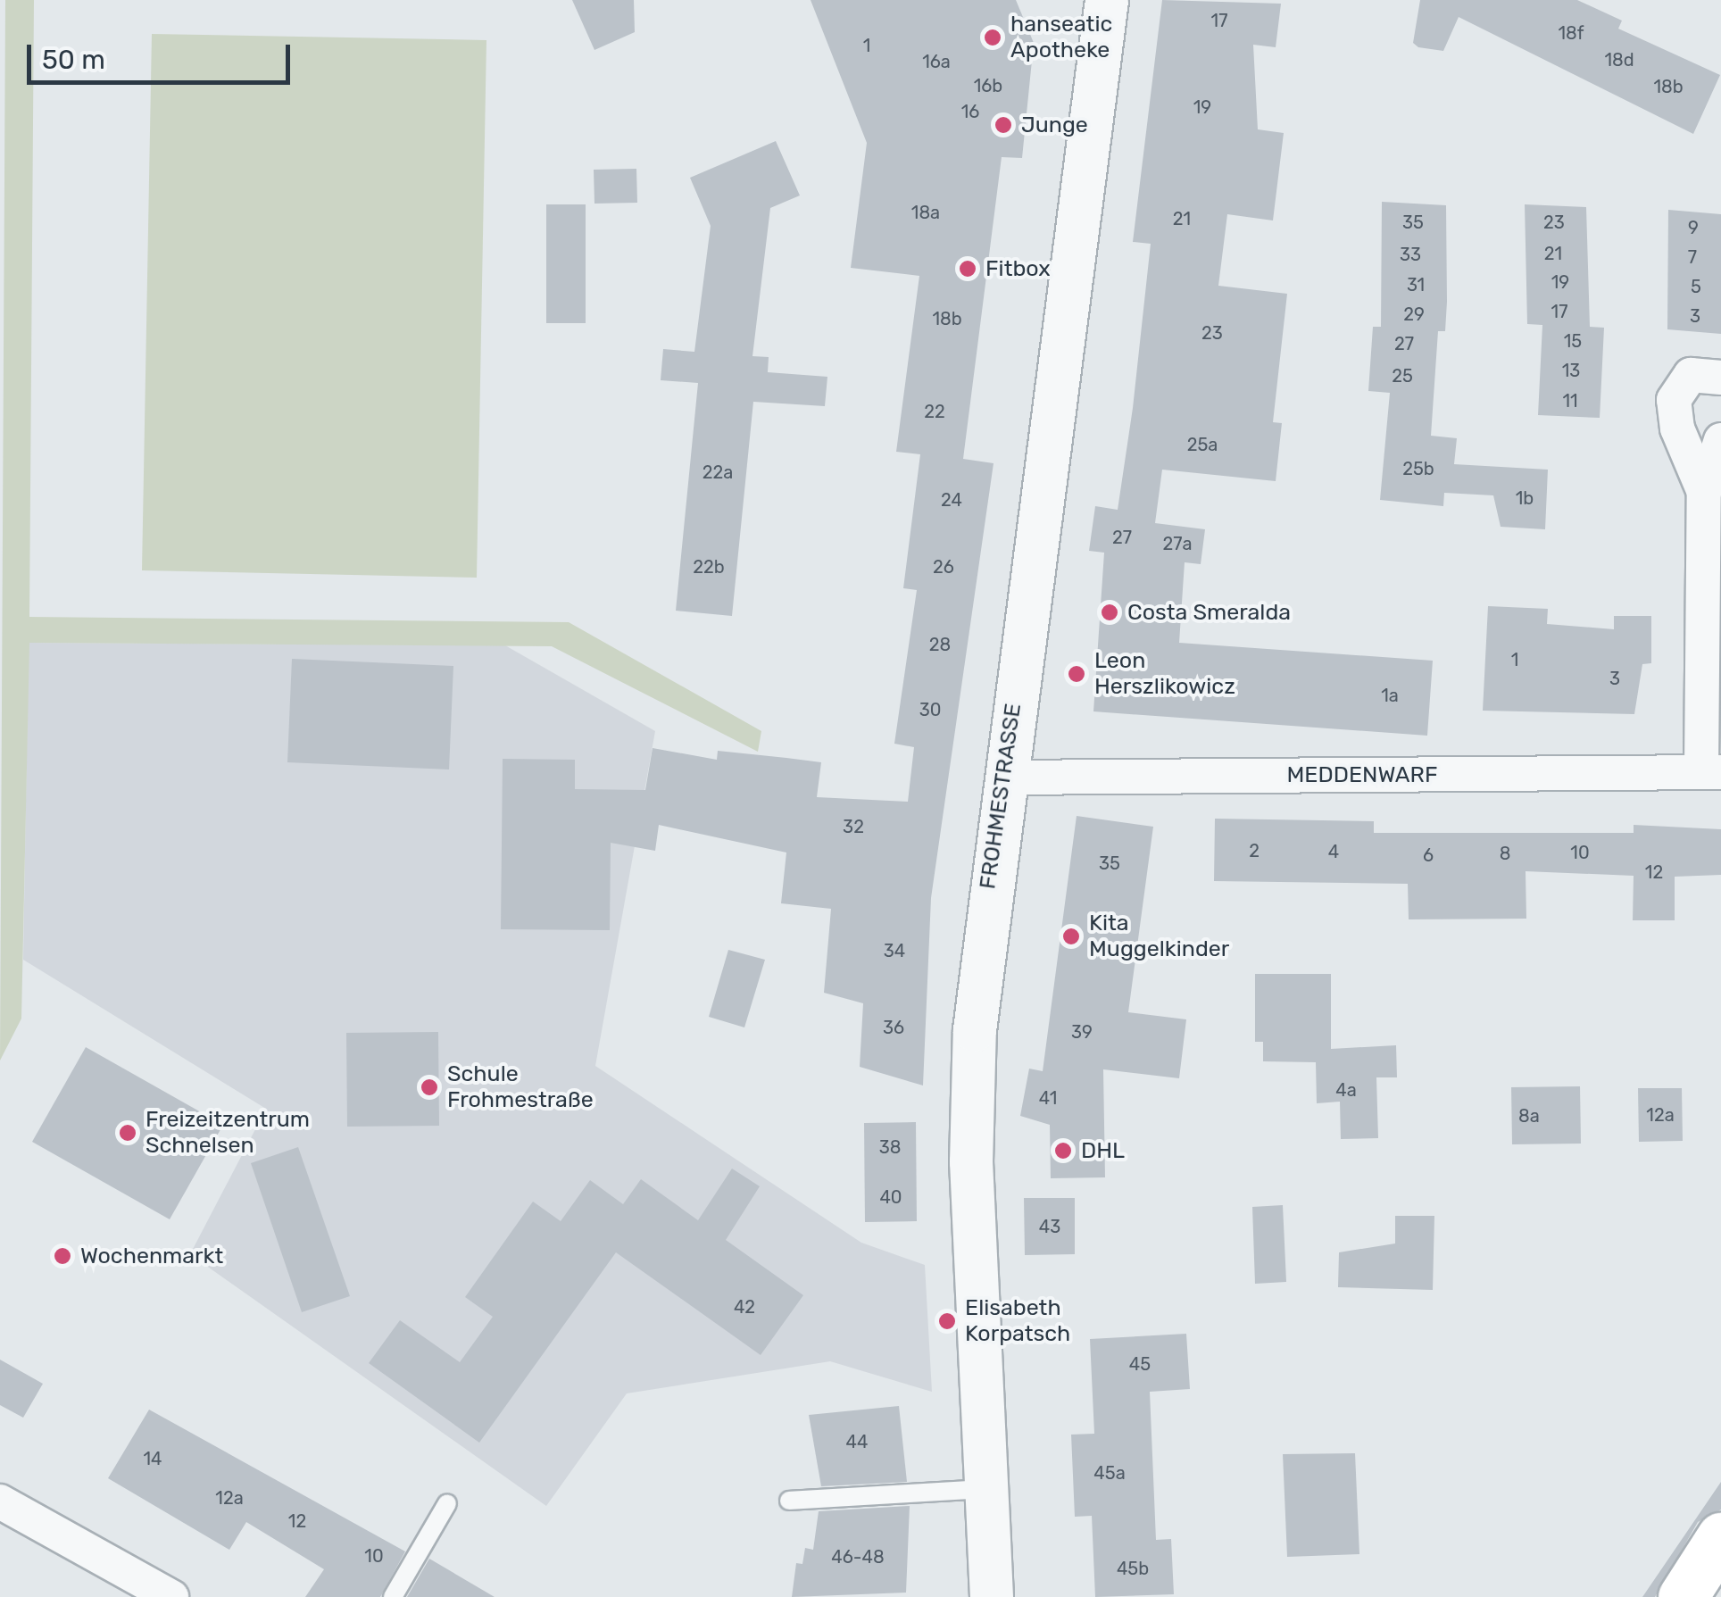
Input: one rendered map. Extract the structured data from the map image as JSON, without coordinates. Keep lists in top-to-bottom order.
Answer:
{
  "streets": {
    "street": ["MEDDENWARF", "FROHMESTRASSE"]
  },
  "crossings": [
    ["MEDDENWARF", "FROHMESTRASSE"]
  ],
  "places": [
    "hanseatic Apotheke",
    "Junge",
    "Fitbox",
    "Costa Smeralda",
    "Leon Herszlikowicz",
    "Kita Muggelkinder",
    "Schule Frohmestraße",
    "Freizeitzentrum Schnelsen",
    "DHL",
    "Wochenmarkt",
    "Elisabeth Korpatsch"
  ],
  "house_numbers": [
    "17",
    "18f",
    "1",
    "18d",
    "16a",
    "16b",
    "18b",
    "19",
    "16",
    "18a",
    "21",
    "35",
    "23",
    "9",
    "21",
    "33",
    "7",
    "19",
    "31",
    "5",
    "17",
    "29",
    "3",
    "18b",
    "23",
    "15",
    "27",
    "13",
    "25",
    "11",
    "22",
    "25a",
    "25b",
    "22a",
    "1b",
    "24",
    "27",
    "27a",
    "22b",
    "26",
    "28",
    "1",
    "3",
    "1a",
    "30",
    "32",
    "2",
    "4",
    "10",
    "8",
    "6",
    "35",
    "12",
    "34",
    "36",
    "39",
    "4a",
    "41",
    "12a",
    "8a",
    "38",
    "40",
    "43",
    "42",
    "45",
    "44",
    "14",
    "45a",
    "12a",
    "12",
    "10",
    "46-48",
    "45b"
  ],
  "scale_bar": "50 m"
}
